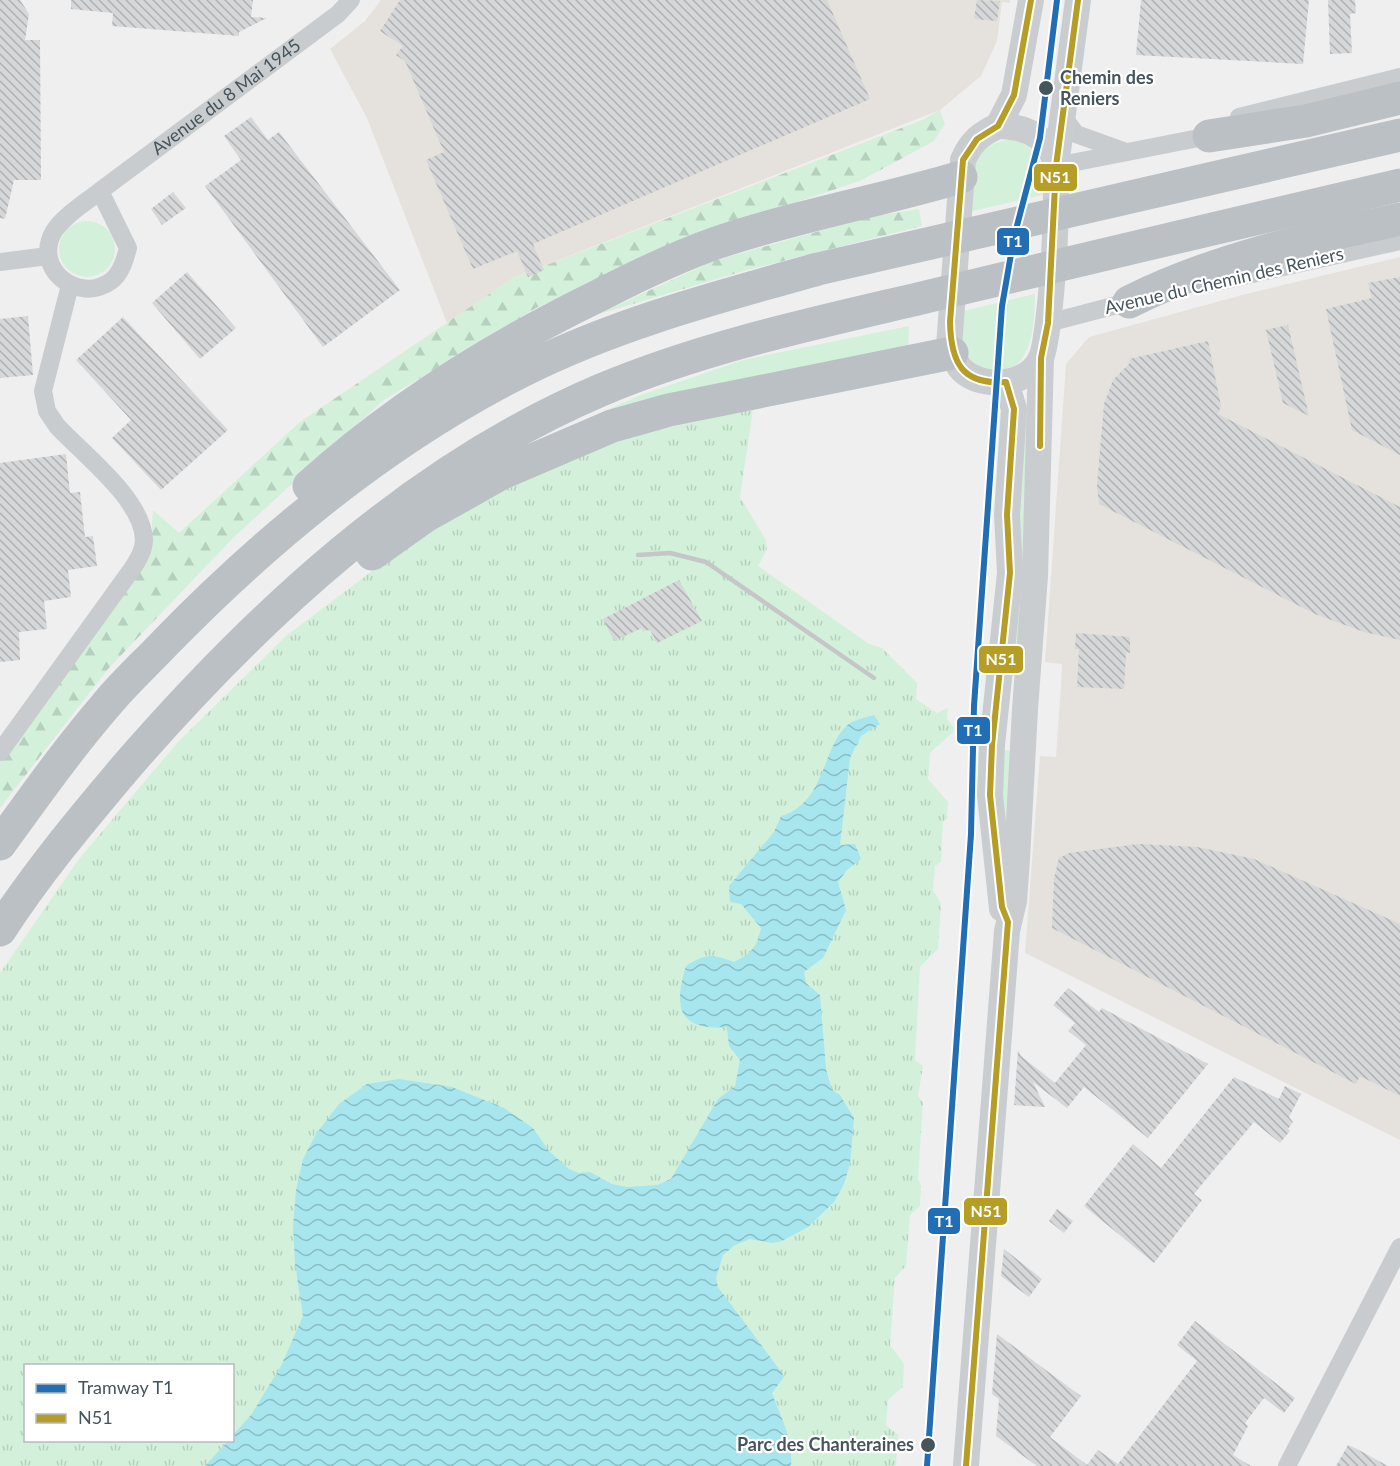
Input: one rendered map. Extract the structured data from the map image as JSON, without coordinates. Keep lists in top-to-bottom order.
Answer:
{
  "streets": {
    "street": ["Avenue du 8 Mai 1945", "Avenue du Chemin des Reniers"]
  },
  "places": ["Chemin des Reniers", "Parc des Chanteraines"],
  "lines": ["tram line T1", "transit line N51"],
  "legend": ["Tramway T1", "N51"]
}
